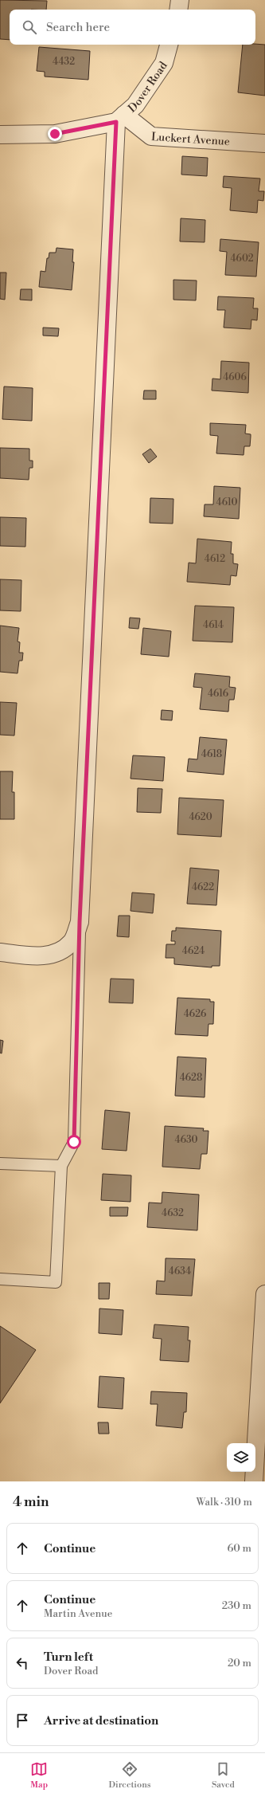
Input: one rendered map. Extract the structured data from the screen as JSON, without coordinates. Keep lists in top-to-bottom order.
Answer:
{
  "streets": {
    "street": ["Dover Road", "Luckert Avenue"]
  },
  "crossings": [
    ["Dover Road", "Luckert Avenue"]
  ],
  "house_numbers": [
    "4432",
    "4602",
    "4606",
    "4610",
    "4612",
    "4614",
    "4616",
    "4618",
    "4620",
    "4622",
    "4624",
    "4626",
    "4628",
    "4630",
    "4632",
    "4634"
  ],
  "page": {
    "search": "Search here",
    "heading": ["4 min", "Walk · 310 m"],
    "list": [
      ["Continue", "60 m"],
      ["Continue", "Martin Avenue", "230 m"],
      ["Turn left", "Dover Road", "20 m"],
      "Arrive at destination"
    ],
    "nav": ["Map", "Directions", "Saved"]
  }
}
